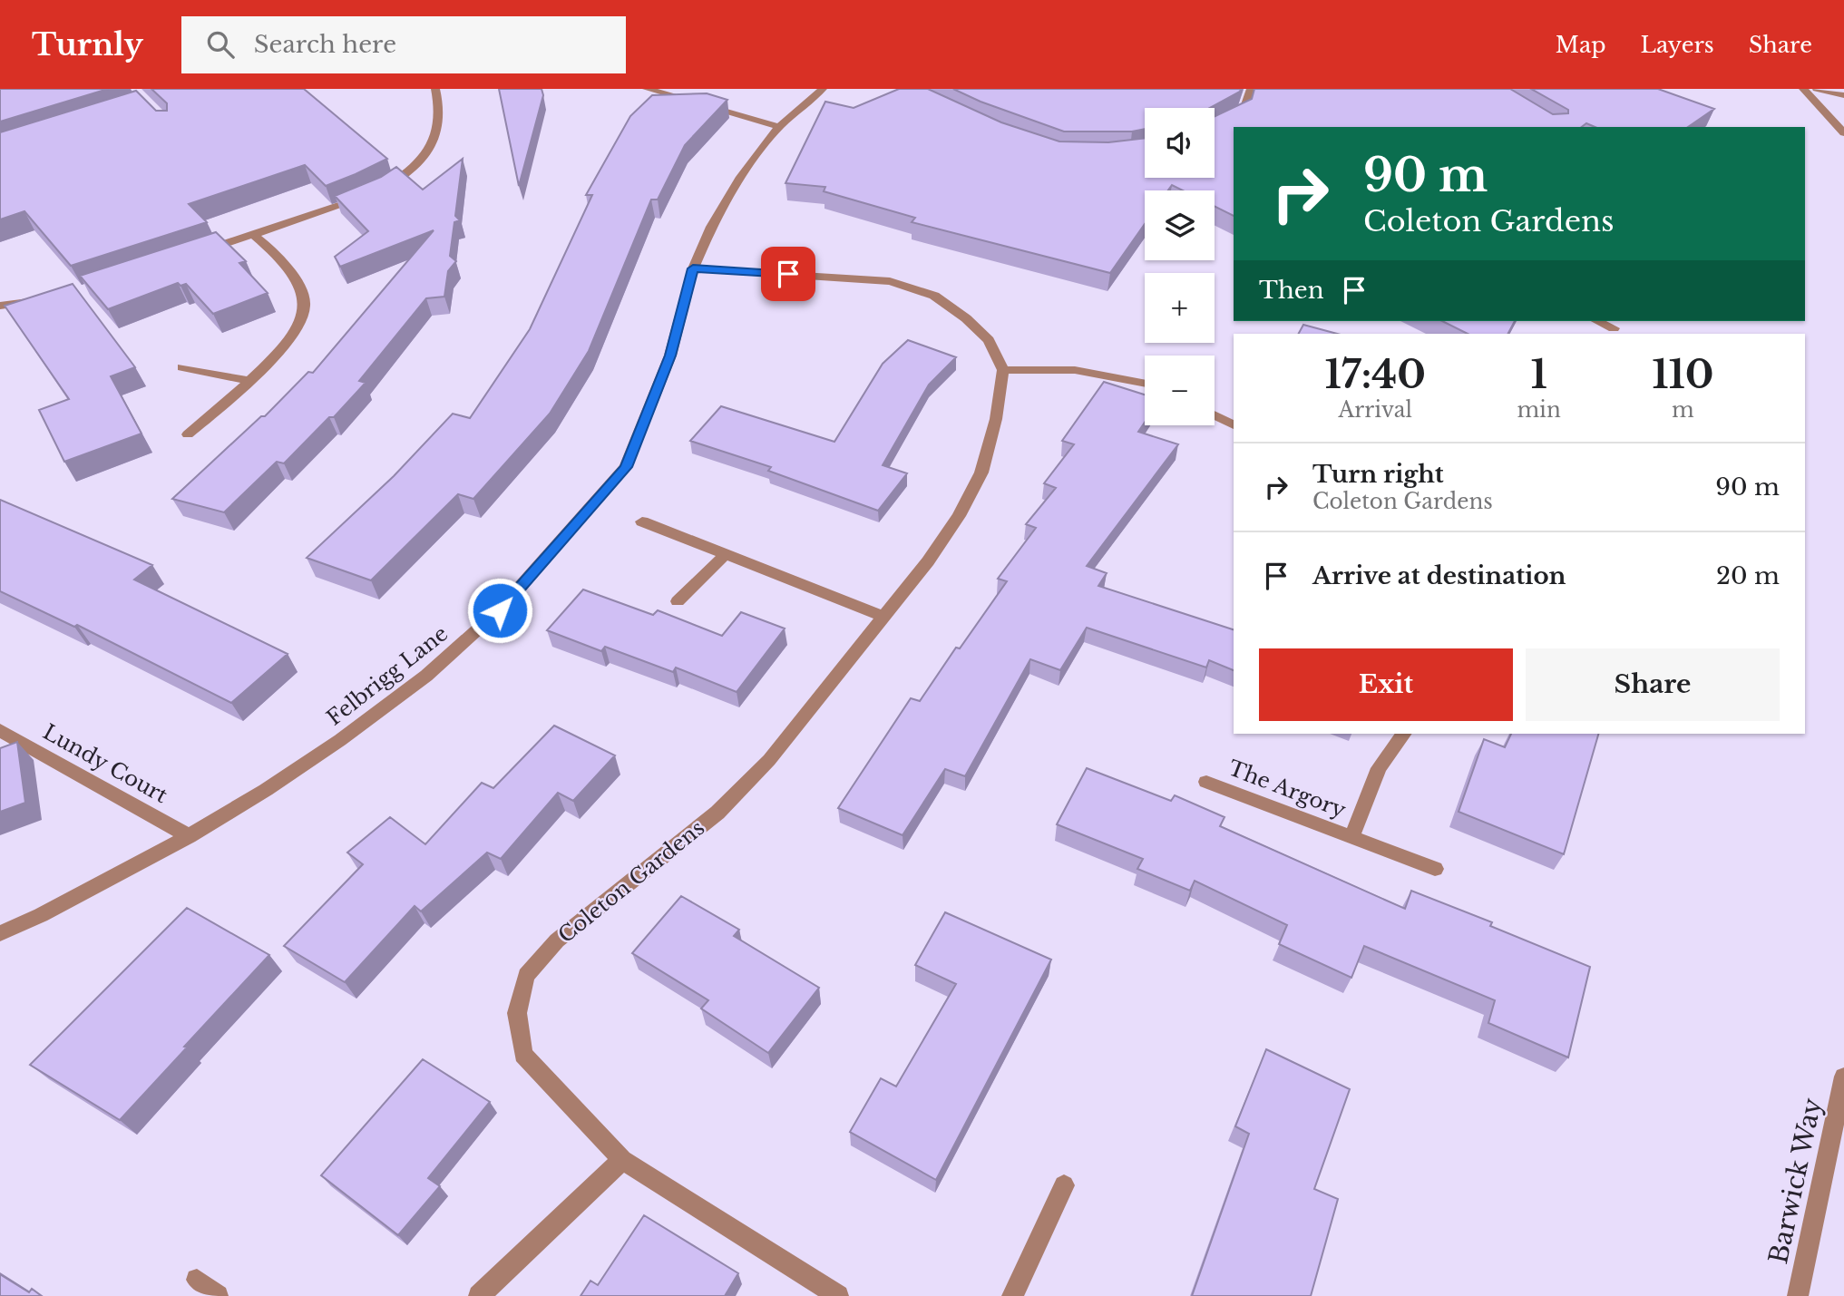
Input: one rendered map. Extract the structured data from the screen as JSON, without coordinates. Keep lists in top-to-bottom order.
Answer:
{
  "streets": {
    "street": [
      "Felbrigg Lane",
      "Lundy Court",
      "The Argory",
      "Coleton Gardens",
      "Barwick Way"
    ]
  },
  "crossings": [
    ["Felbrigg Lane", "Lundy Court"]
  ],
  "page": {
    "header": "Turnly",
    "search": "Search here",
    "nav": ["Map", "Layers", "Share"],
    "map_buttons": ["+", "−"],
    "turn": ["90 m", "Coleton Gardens"],
    "then": "Then",
    "eta": [
      "17:40",
      "Arrival",
      "1",
      "min",
      "110",
      "m"
    ],
    "list": [
      {
        "name": "Turn right",
        "note": "Coleton Gardens",
        "value": "90 m"
      },
      {
        "name": "Arrive at destination",
        "value": "20 m"
      }
    ],
    "buttons": ["Exit", "Share"]
  }
}
